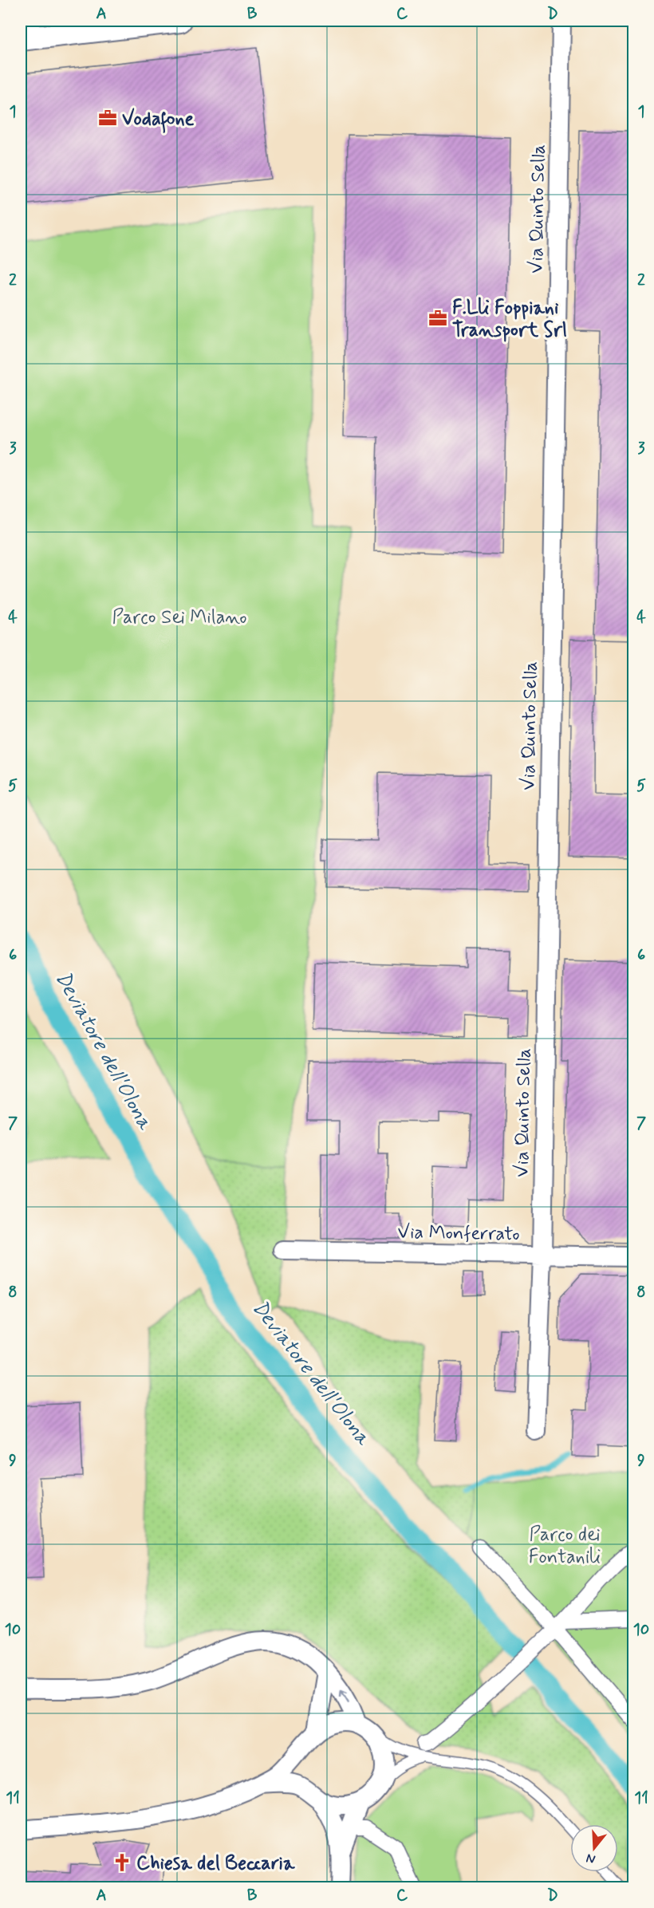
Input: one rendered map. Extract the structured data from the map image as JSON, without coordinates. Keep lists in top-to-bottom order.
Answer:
{
  "streets": {
    "street": ["Via Quinto Sella", "Via Monferrato"]
  },
  "crossings": [
    ["Via Quinto Sella", "Via Monferrato"]
  ],
  "water": ["Deviatore dell'Olona"],
  "parks": ["Parco Sei Milano", "Parco dei Fontanili"],
  "places": {
    "office": ["Vodafone", "F.Lli Foppiani Transport Srl"],
    "church": ["Chiesa del Beccaria"]
  },
  "north": "bottom",
  "grid": {
    "columns": [
      "A",
      "B",
      "C",
      "D"
    ],
    "rows": [
      "1",
      "2",
      "3",
      "4",
      "5",
      "6",
      "7",
      "8",
      "9",
      "10",
      "11"
    ]
  }
}
